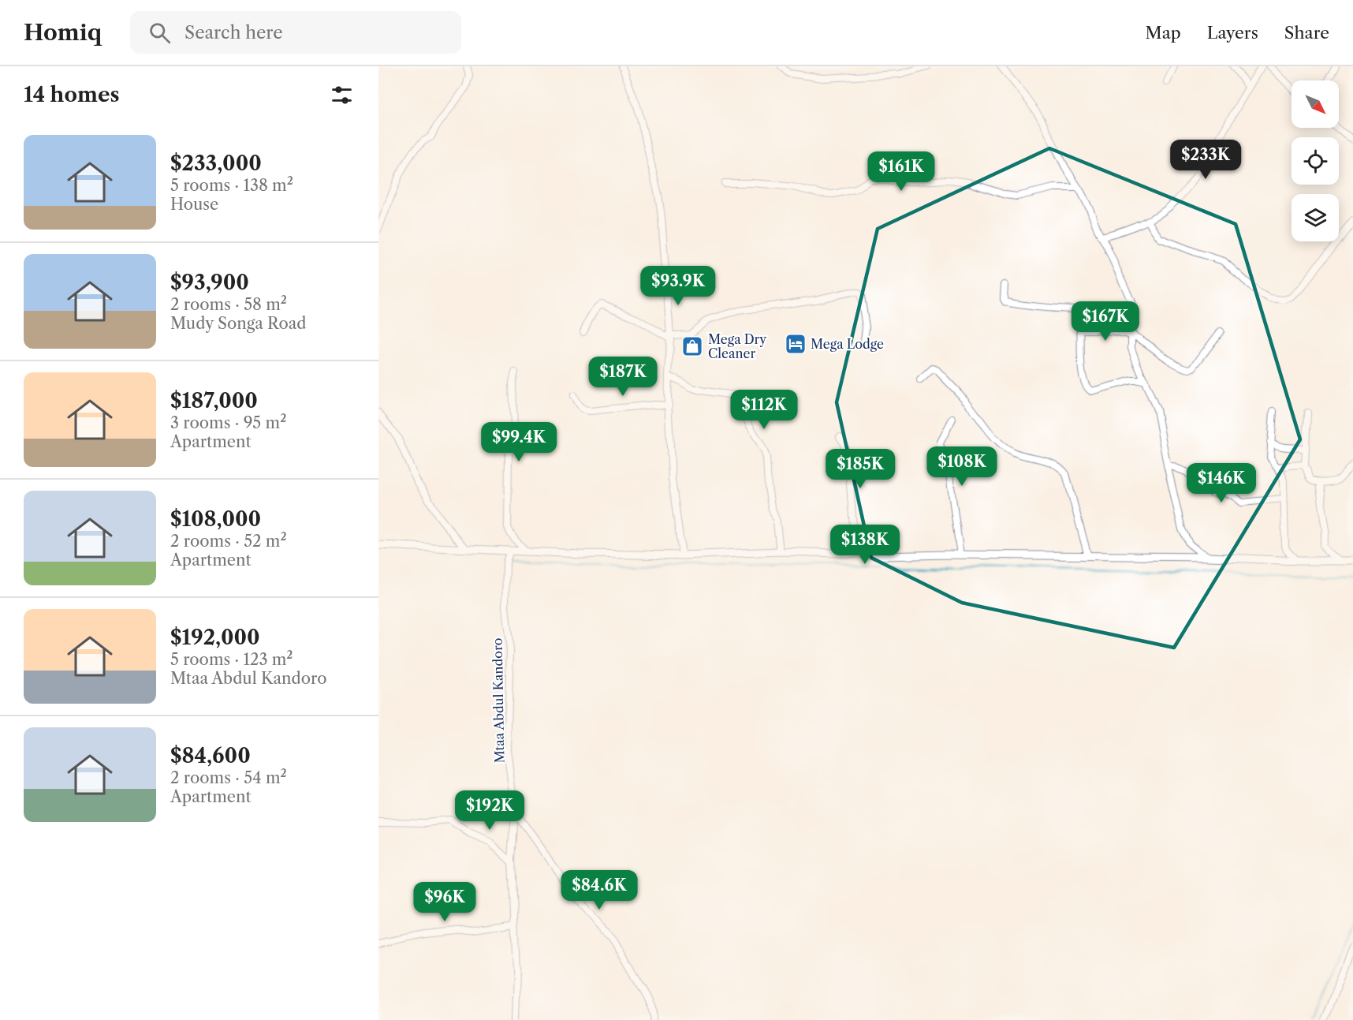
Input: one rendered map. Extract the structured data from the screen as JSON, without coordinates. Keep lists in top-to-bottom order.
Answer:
{
  "streets": {
    "street": ["Mtaa Abdul Kandoro"]
  },
  "places": {
    "hotel": ["Mega Lodge"],
    "shop": ["Mega Dry Cleaner"]
  },
  "north": "bottom right",
  "page": {
    "header": "Homiq",
    "search": "Search here",
    "nav": ["Map", "Layers", "Share"],
    "heading": "14 homes",
    "list": [
      {
        "name": "$233,000",
        "note": "5 rooms · 138 m² · House"
      },
      {
        "name": "$93,900",
        "note": "2 rooms · 58 m² · Mudy Songa Road"
      },
      {
        "name": "$187,000",
        "note": "3 rooms · 95 m² · Apartment"
      },
      {
        "name": "$108,000",
        "note": "2 rooms · 52 m² · Apartment"
      },
      {
        "name": "$192,000",
        "note": "5 rooms · 123 m² · Mtaa Abdul Kandoro"
      },
      {
        "name": "$84,600",
        "note": "2 rooms · 54 m² · Apartment"
      }
    ],
    "price": [
      "$233K",
      "$161K",
      "$93.9K",
      "$167K",
      "$187K",
      "$112K",
      "$99.4K",
      "$108K",
      "$185K",
      "$146K",
      "$138K",
      "$192K",
      "$84.6K",
      "$96K"
    ]
  }
}
